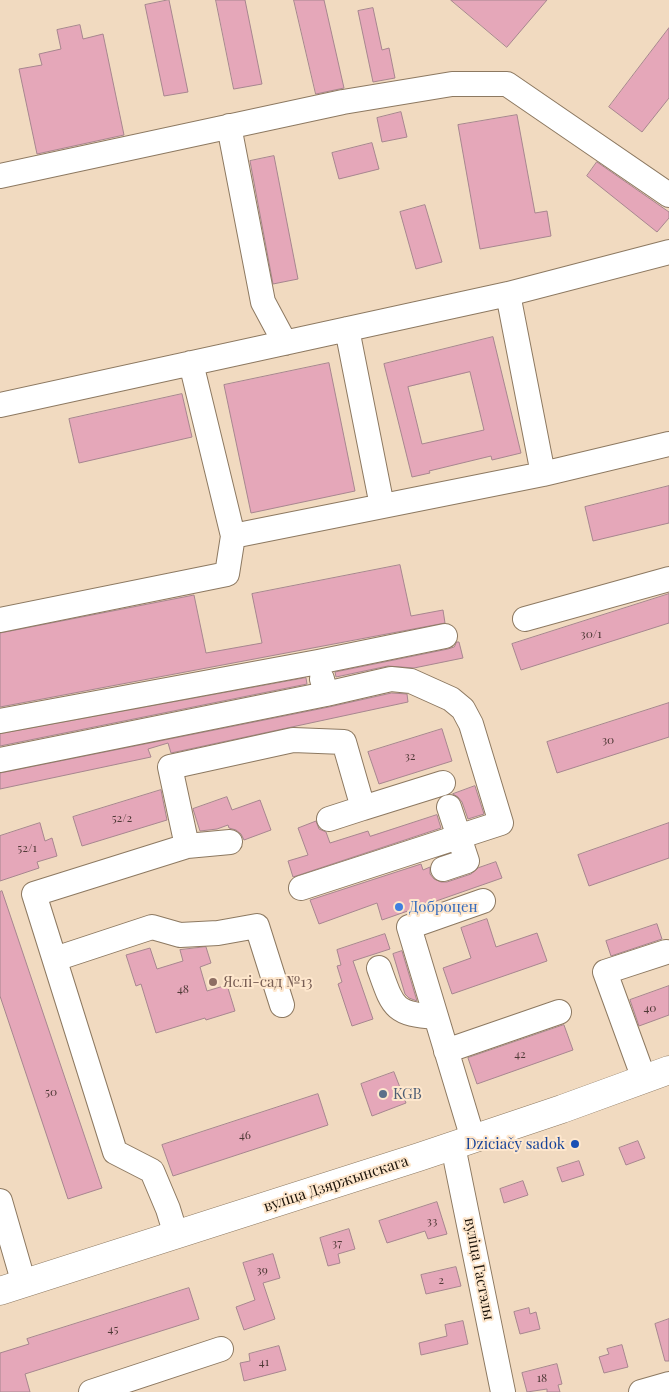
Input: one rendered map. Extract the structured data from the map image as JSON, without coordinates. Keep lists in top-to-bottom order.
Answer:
{
  "streets": {
    "main road": ["вуліца Дзяржынскага"],
    "street": ["вуліца Гастэлы"]
  },
  "crossings": [
    ["вуліца Дзяржынскага", "вуліца Гастэлы"]
  ],
  "places": [
    "Доброцен",
    "Яслі-сад №13",
    "KGB",
    "Dziciačy sadok"
  ],
  "house_numbers": [
    "30/1",
    "30",
    "32",
    "52/2",
    "52/1",
    "48",
    "40",
    "42",
    "50",
    "46",
    "33",
    "37",
    "39",
    "2",
    "45",
    "41",
    "18"
  ]
}
